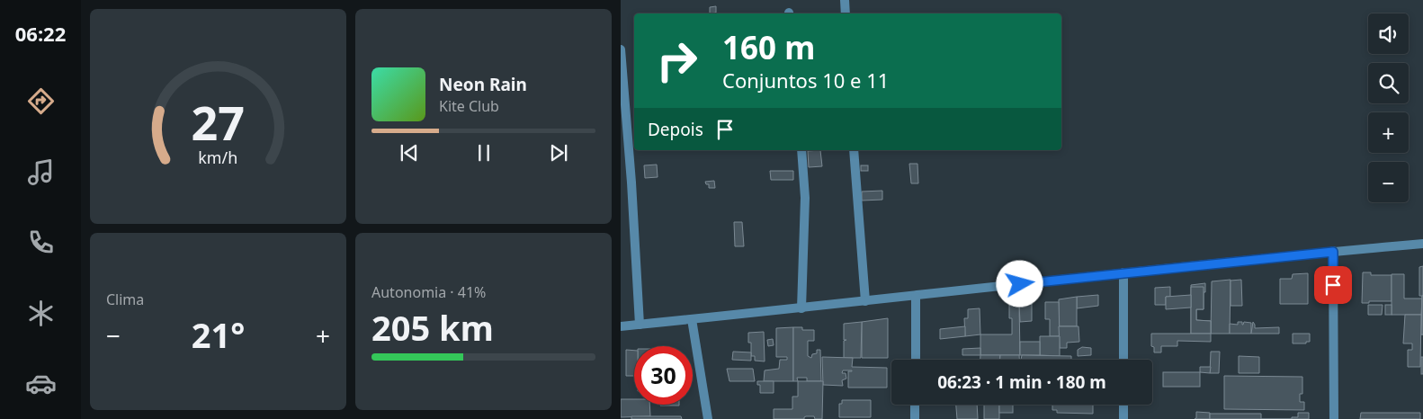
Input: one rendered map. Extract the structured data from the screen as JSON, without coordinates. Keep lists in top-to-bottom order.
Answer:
{
  "page": {
    "tabs": "06:22",
    "map_buttons": ["+", "−"],
    "turn": ["160 m", "Conjuntos 10 e 11"],
    "song": ["Neon Rain", "Kite Club"],
    "then": "Depois",
    "tile": [
      "Clima",
      ["Autonomia · 41%", "205 km"]
    ],
    "heat": ["−", "21°", "+"],
    "limit": "30",
    "trip": "06:23 · 1 min · 180 m",
    "gauge": ["27", "km/h"]
  }
}
